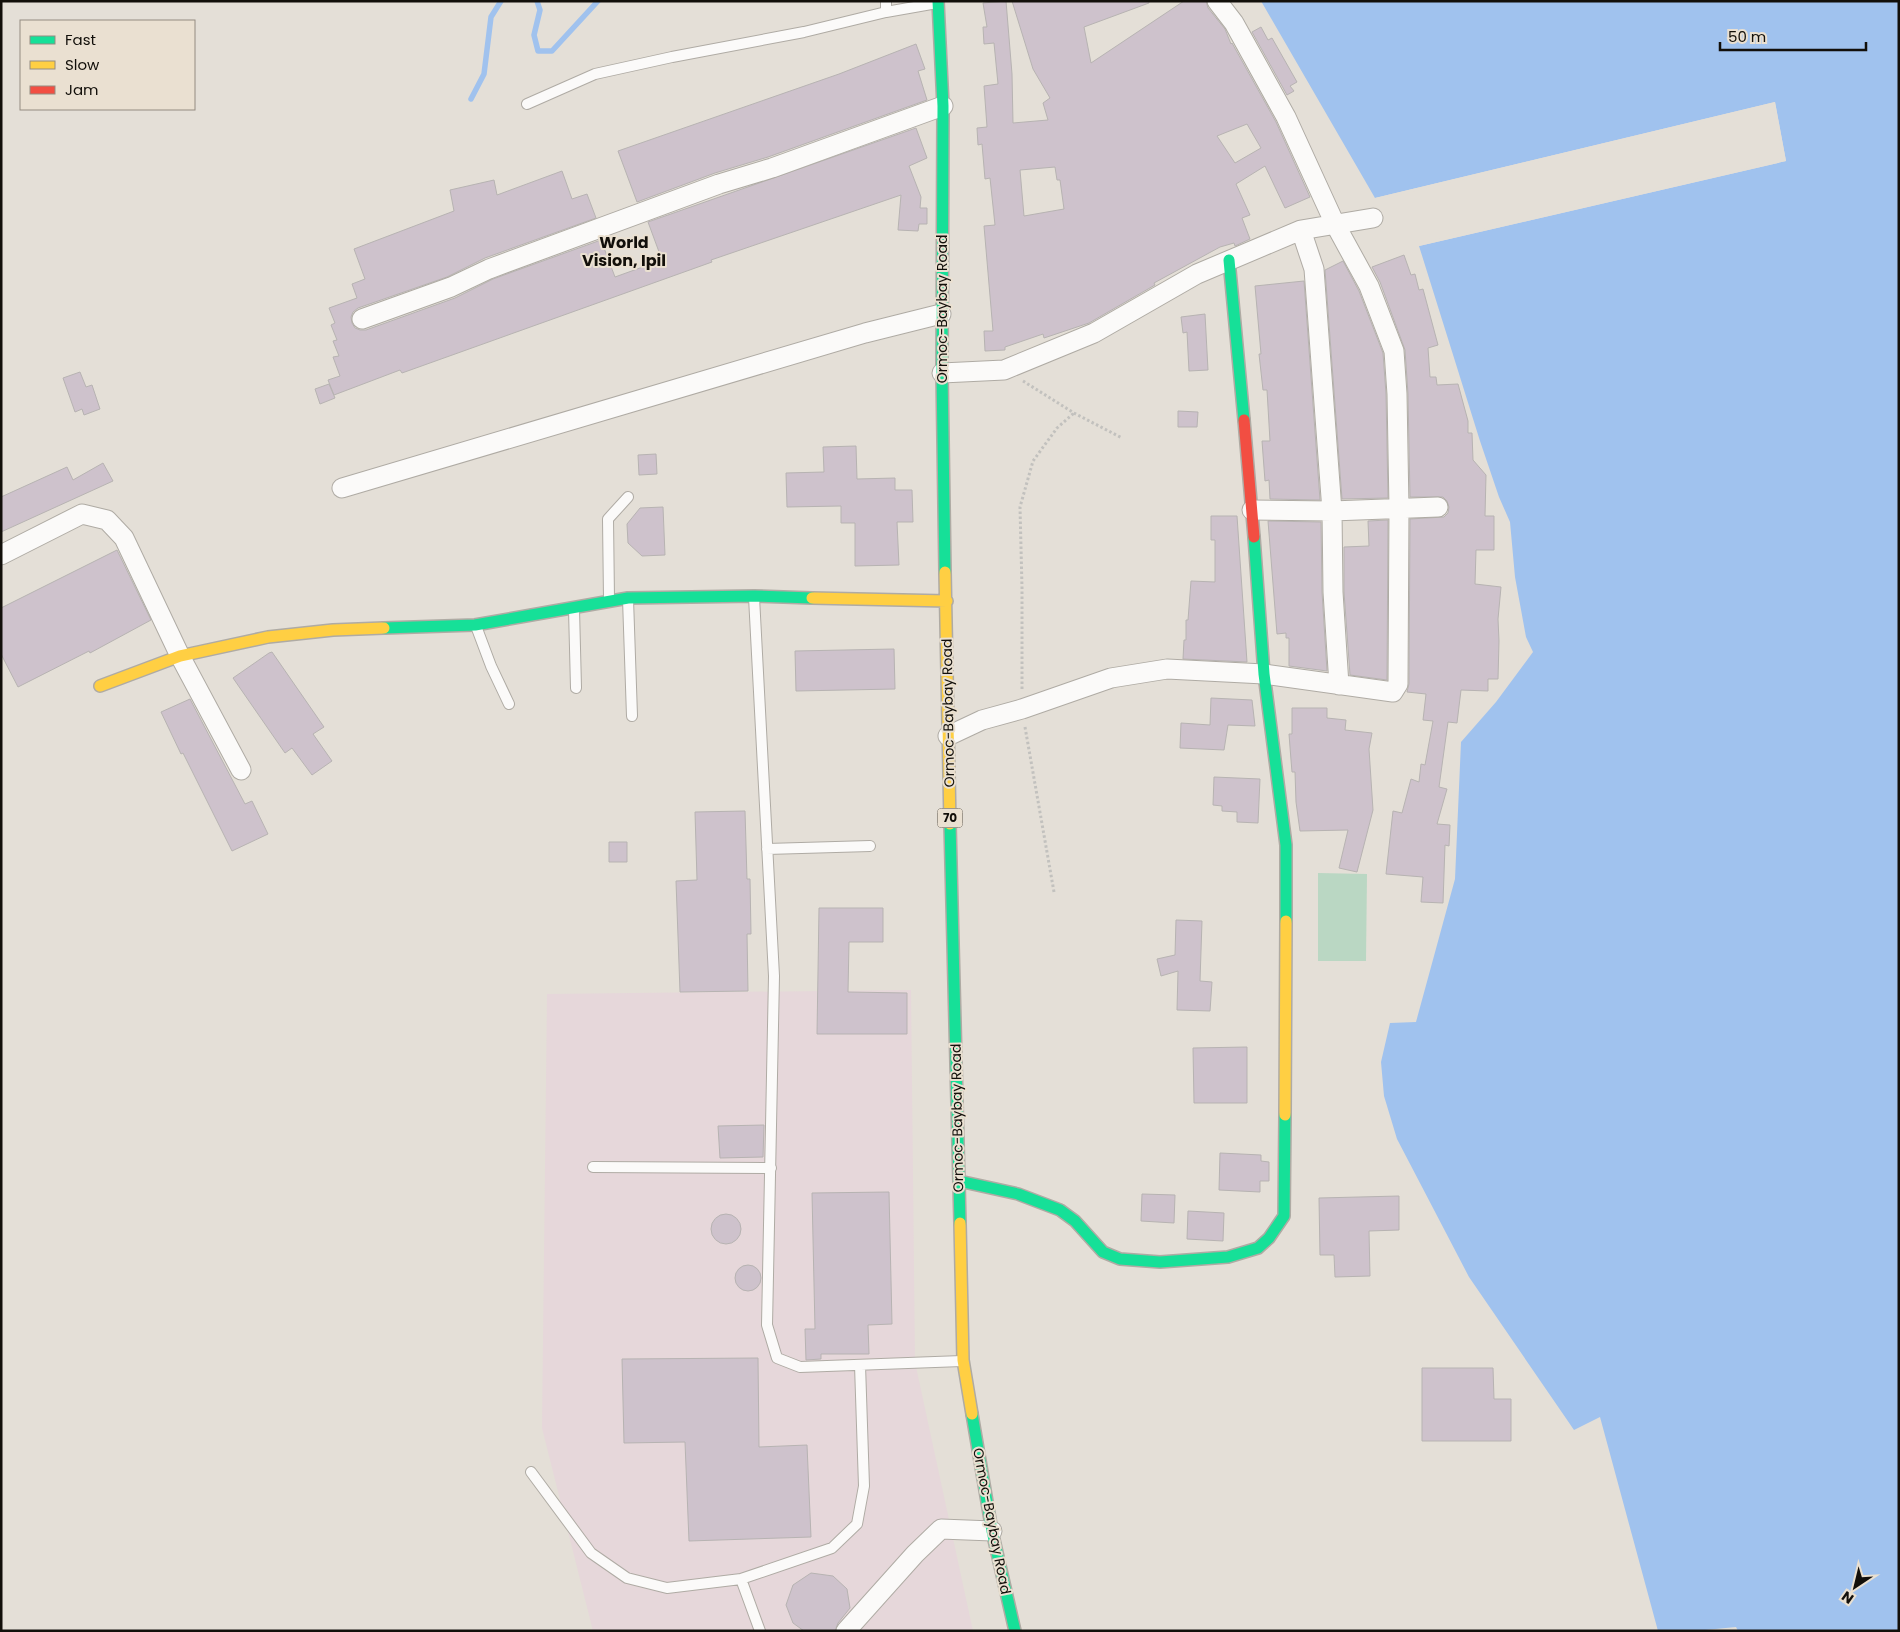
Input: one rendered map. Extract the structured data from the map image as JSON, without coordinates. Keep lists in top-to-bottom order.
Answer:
{
  "streets": {
    "main road": ["Ormoc-Baybay Road", "70"]
  },
  "districts": ["World Vision, Ipil"],
  "legend": ["Fast", "Slow", "Jam"],
  "scale_bar": "50 m",
  "north": "bottom left"
}
